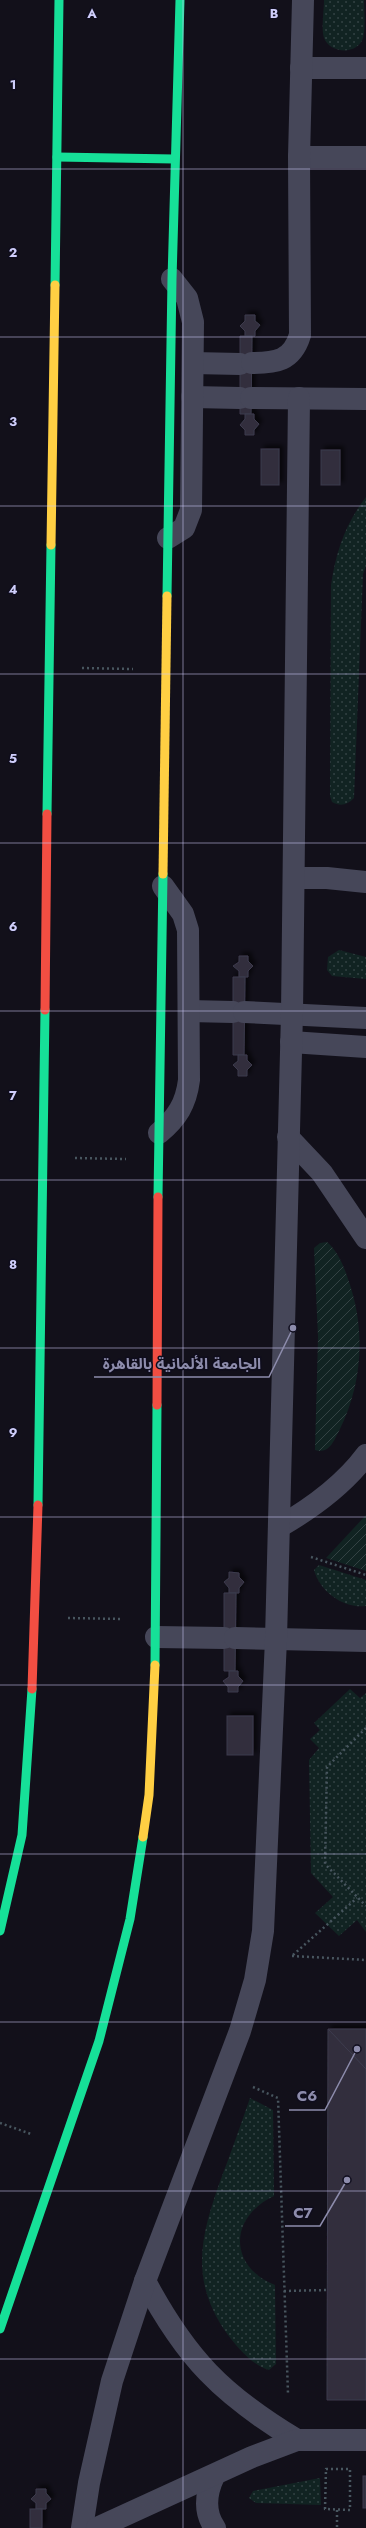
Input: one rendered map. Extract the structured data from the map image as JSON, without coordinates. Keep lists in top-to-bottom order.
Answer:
{
  "places": ["الجامعة الألمانية بالقاهرة", "C6", "C7"],
  "grid": {
    "columns": ["A", "B"],
    "rows": [
      "1",
      "2",
      "3",
      "4",
      "5",
      "6",
      "7",
      "8",
      "9"
    ]
  }
}
